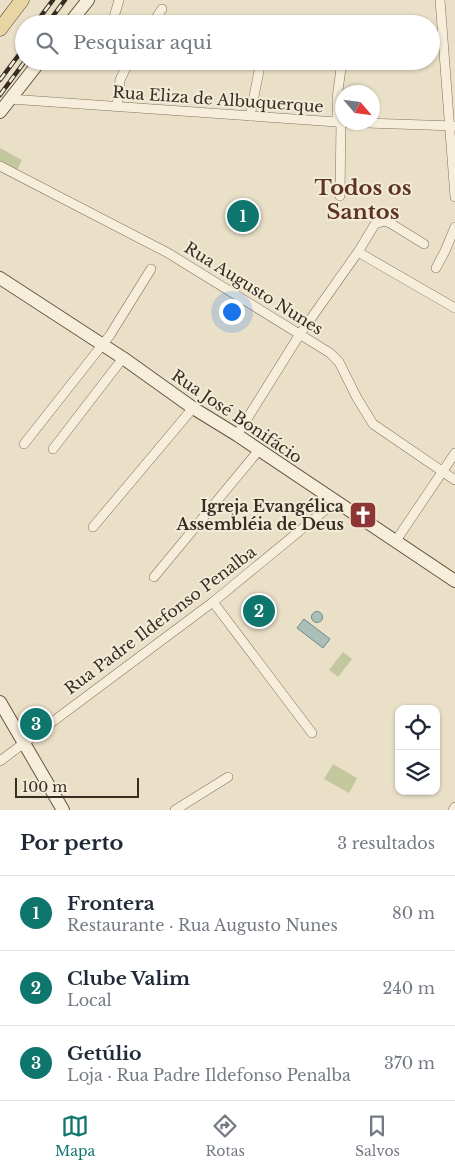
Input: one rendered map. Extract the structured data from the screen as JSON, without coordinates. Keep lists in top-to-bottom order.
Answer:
{
  "streets": {
    "street": [
      "Rua Eliza de Albuquerque",
      "Rua Augusto Nunes",
      "Rua José Bonifácio",
      "Rua Padre Ildefonso Penalba"
    ]
  },
  "crossings": [
    ["Rua José Bonifácio", "Rua Padre Ildefonso Penalba"]
  ],
  "districts": ["Todos os Santos"],
  "places": {
    "church": ["Igreja Evangélica Assembléia de Deus"]
  },
  "scale_bar": "100 m",
  "north": "bottom right",
  "page": {
    "search": "Pesquisar aqui",
    "pins": ["1", "2", "3"],
    "scale": "100 m",
    "heading": ["Por perto", "3 resultados"],
    "list": [
      {
        "mark": "1",
        "name": "Frontera",
        "note": "Restaurante · Rua Augusto Nunes",
        "value": "80 m"
      },
      {
        "mark": "2",
        "name": "Clube Valim",
        "note": "Local",
        "value": "240 m"
      },
      {
        "mark": "3",
        "name": "Getúlio",
        "note": "Loja · Rua Padre Ildefonso Penalba",
        "value": "370 m"
      }
    ],
    "nav": ["Mapa", "Rotas", "Salvos"]
  }
}
